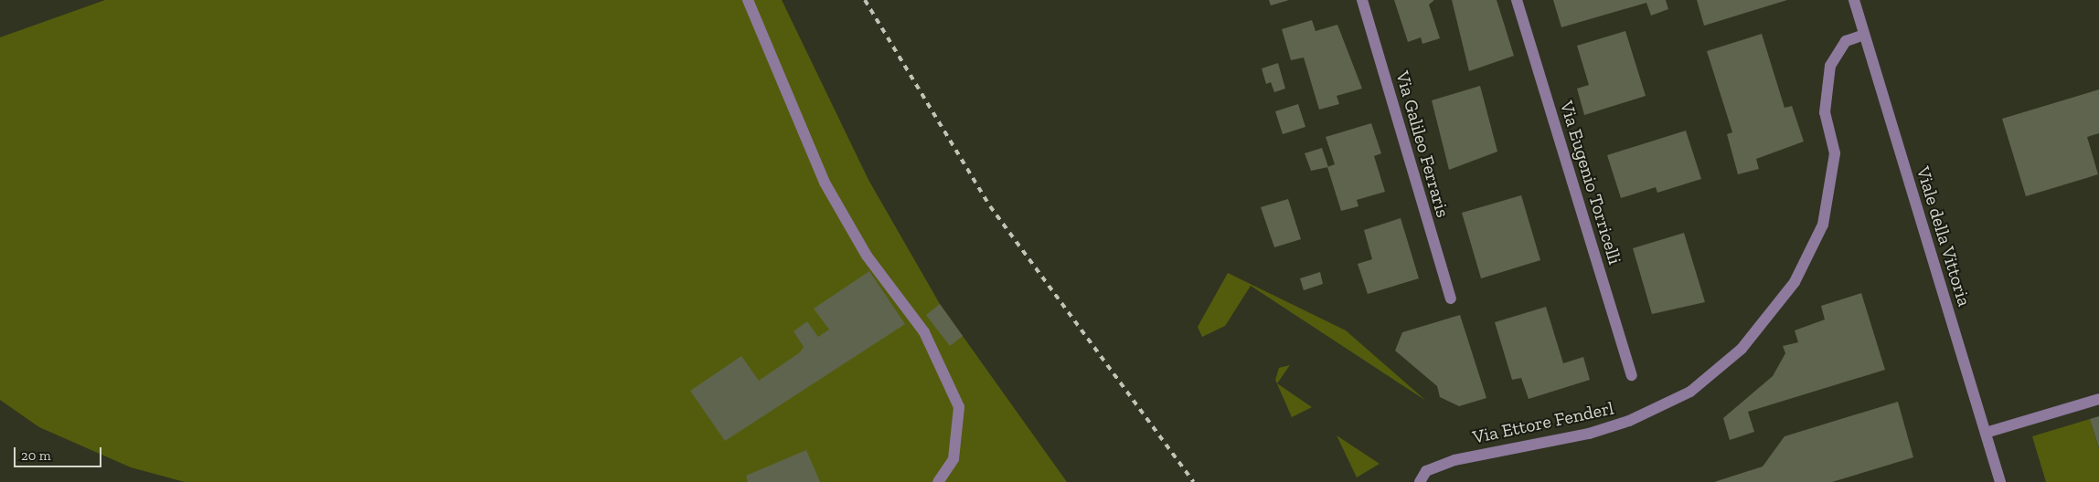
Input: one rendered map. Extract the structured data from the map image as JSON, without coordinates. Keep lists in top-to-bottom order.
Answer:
{
  "streets": {
    "street": [
      "Via Galileo Ferraris",
      "Via Eugenio Torricelli",
      "Viale della Vittoria",
      "Via Ettore Fenderl"
    ]
  },
  "crossings": [
    ["Viale della Vittoria", "Via Ettore Fenderl"]
  ],
  "scale_bar": "20 m"
}
